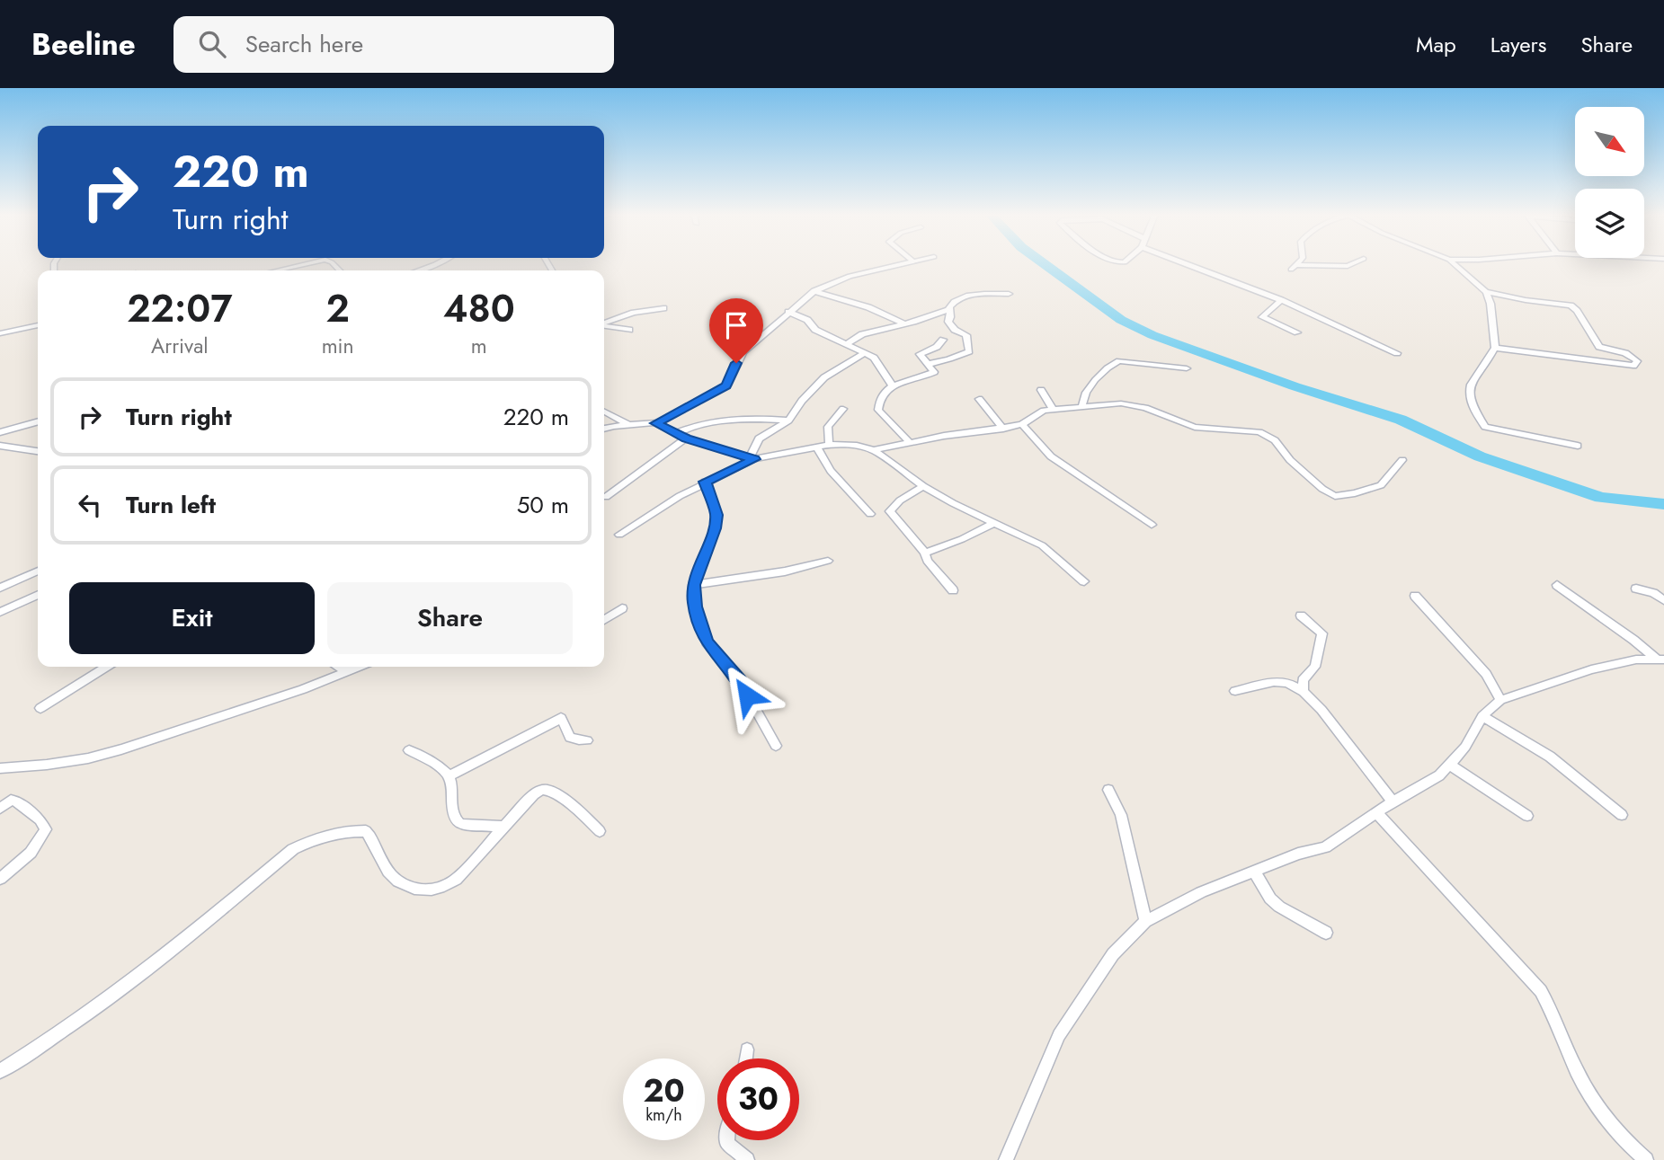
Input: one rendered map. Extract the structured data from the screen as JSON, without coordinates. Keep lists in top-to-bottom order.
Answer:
{
  "north": "bottom right",
  "page": {
    "header": "Beeline",
    "search": "Search here",
    "nav": ["Map", "Layers", "Share"],
    "turn": ["220 m", "Turn right"],
    "eta": [
      "22:07",
      "Arrival",
      "2",
      "min",
      "480",
      "m"
    ],
    "list": [
      {
        "name": "Turn right",
        "value": "220 m"
      },
      {
        "name": "Turn left",
        "value": "50 m"
      }
    ],
    "buttons": ["Exit", "Share"],
    "speed": "20 km/h",
    "limit": "30"
  }
}
